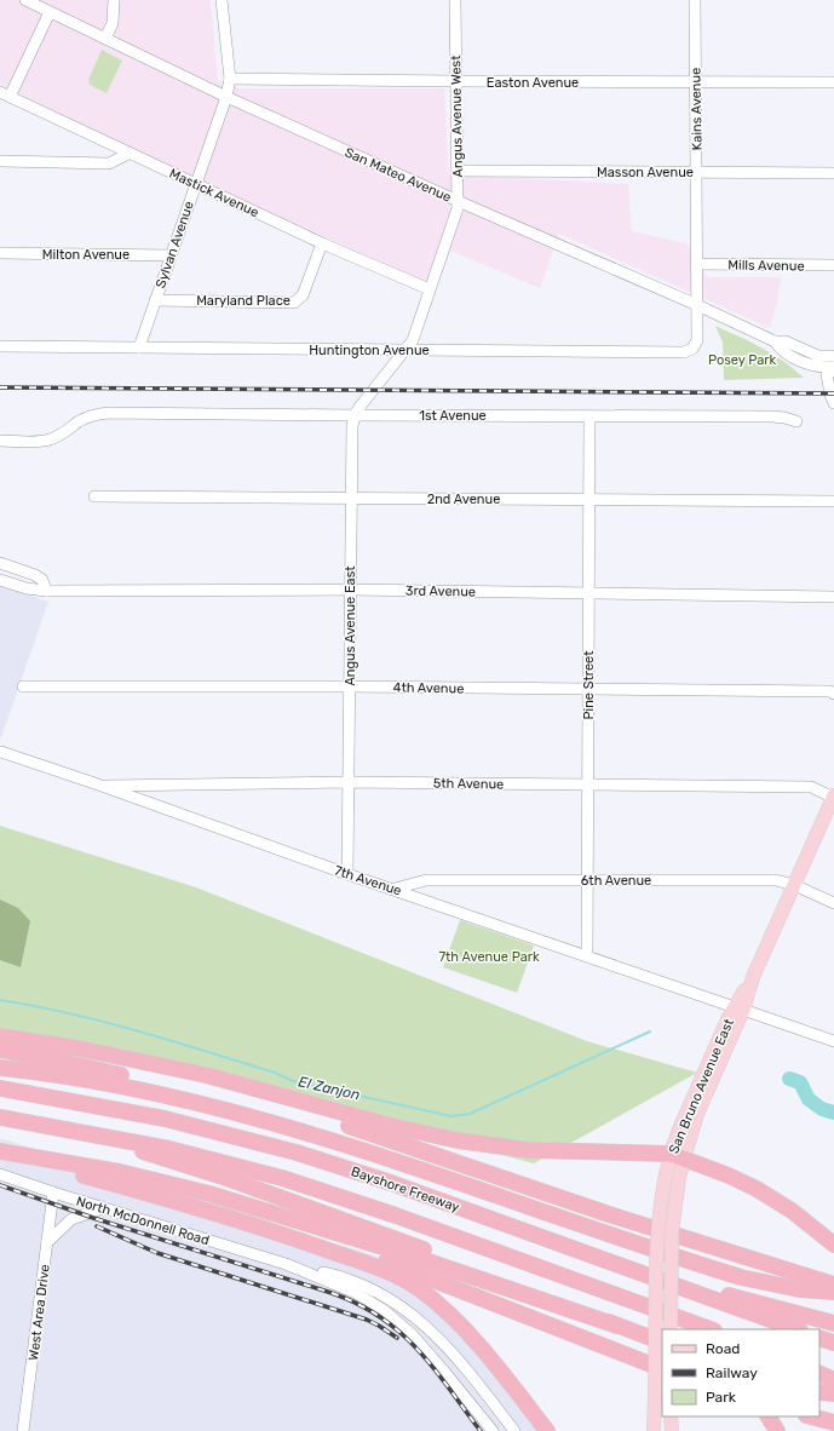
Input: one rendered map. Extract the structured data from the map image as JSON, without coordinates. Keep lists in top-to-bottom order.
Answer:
{
  "streets": {
    "highway": ["Bayshore Freeway"],
    "main road": ["San Bruno Avenue East"],
    "street": [
      "Easton Avenue",
      "Kains Avenue",
      "Angus Avenue West",
      "Masson Avenue",
      "San Mateo Avenue",
      "Mastick Avenue",
      "Sylvan Avenue",
      "Milton Avenue",
      "Mills Avenue",
      "Maryland Place",
      "Huntington Avenue",
      "1st Avenue",
      "2nd Avenue",
      "3rd Avenue",
      "Angus Avenue East",
      "Pine Street",
      "4th Avenue",
      "5th Avenue",
      "7th Avenue",
      "6th Avenue",
      "North McDonnell Road",
      "West Area Drive"
    ]
  },
  "crossings": [
    ["Easton Avenue", "Kains Avenue"],
    ["Easton Avenue", "Angus Avenue West"],
    ["Easton Avenue", "Sylvan Avenue"],
    ["Kains Avenue", "Masson Avenue"],
    ["Kains Avenue", "San Mateo Avenue"],
    ["Kains Avenue", "Mills Avenue"],
    ["Kains Avenue", "Huntington Avenue"],
    ["Angus Avenue West", "Masson Avenue"],
    ["Angus Avenue West", "San Mateo Avenue"],
    ["Angus Avenue West", "Mastick Avenue"],
    ["Angus Avenue West", "Huntington Avenue"],
    ["Angus Avenue West", "Angus Avenue East"],
    ["San Mateo Avenue", "Sylvan Avenue"],
    ["San Mateo Avenue", "Huntington Avenue"],
    ["Mastick Avenue", "Sylvan Avenue"],
    ["Mastick Avenue", "Maryland Place"],
    ["Sylvan Avenue", "Milton Avenue"],
    ["Sylvan Avenue", "Maryland Place"],
    ["Sylvan Avenue", "Huntington Avenue"],
    ["1st Avenue", "Angus Avenue East"],
    ["1st Avenue", "Pine Street"],
    ["2nd Avenue", "Angus Avenue East"],
    ["2nd Avenue", "Pine Street"],
    ["3rd Avenue", "Angus Avenue East"],
    ["3rd Avenue", "Pine Street"],
    ["Angus Avenue East", "4th Avenue"],
    ["Angus Avenue East", "5th Avenue"],
    ["Angus Avenue East", "7th Avenue"],
    ["Pine Street", "4th Avenue"],
    ["Pine Street", "5th Avenue"],
    ["Pine Street", "7th Avenue"],
    ["Pine Street", "6th Avenue"],
    ["5th Avenue", "7th Avenue"],
    ["5th Avenue", "San Bruno Avenue East"],
    ["7th Avenue", "6th Avenue"],
    ["7th Avenue", "San Bruno Avenue East"],
    ["6th Avenue", "San Bruno Avenue East"],
    ["North McDonnell Road", "West Area Drive"]
  ],
  "water": ["El Zanjon"],
  "parks": ["Posey Park", "7th Avenue Park"],
  "legend": ["Road", "Railway", "Park"]
}
